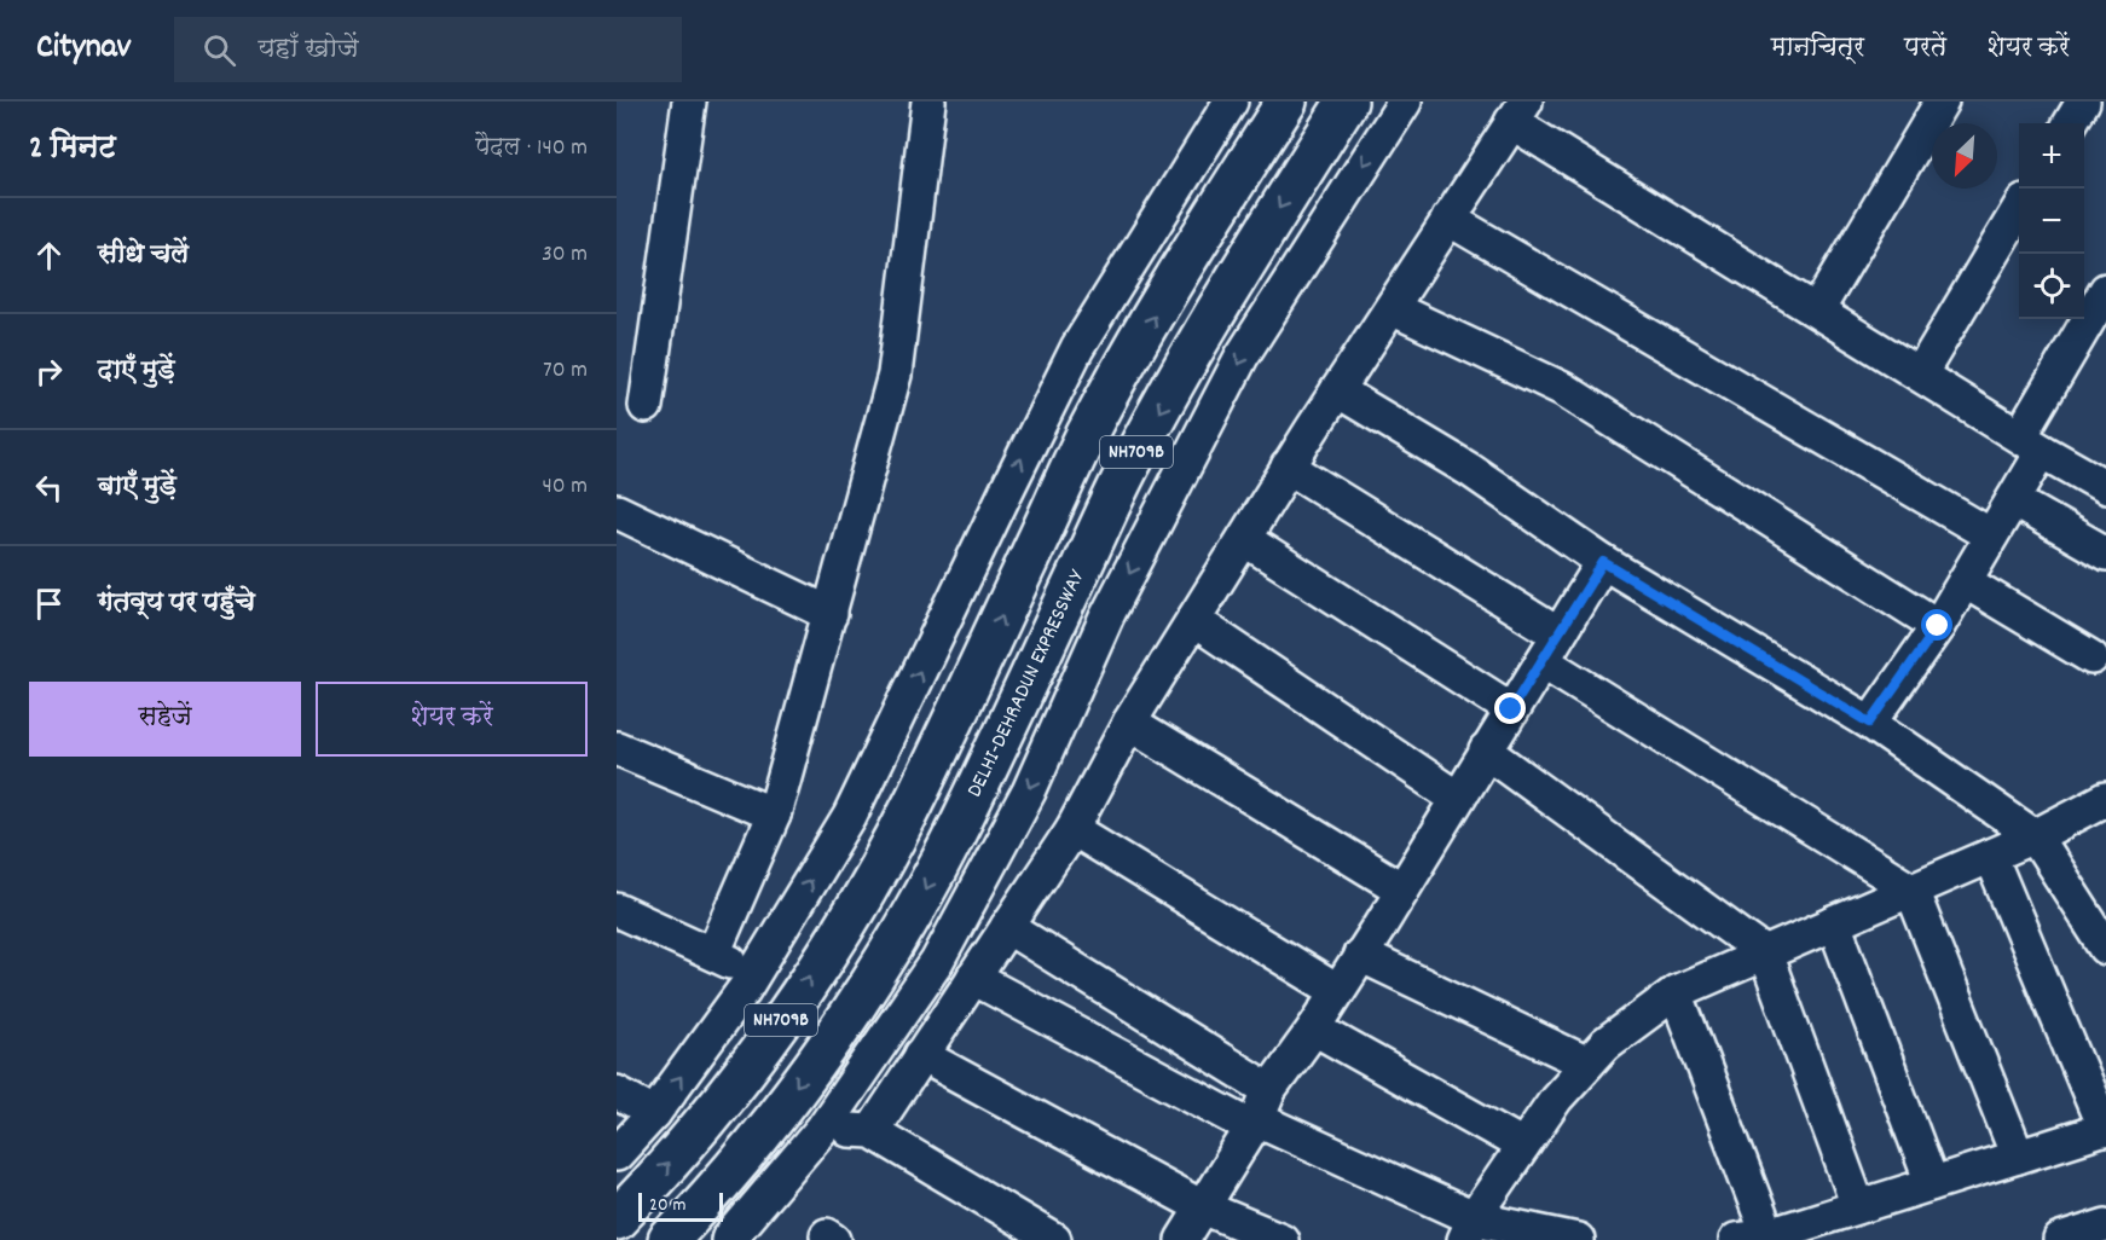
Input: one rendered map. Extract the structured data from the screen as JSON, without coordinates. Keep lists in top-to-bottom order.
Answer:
{
  "streets": {
    "highway": ["NH709B", "DELHI-DEHRADUN EXPRESSWAY"]
  },
  "scale_bar": "20 m",
  "north": "bottom left",
  "page": {
    "header": "Citynav",
    "search": "यहाँ खोजें",
    "nav": ["मानचित्र", "परतें", "शेयर करें"],
    "heading": ["2 मिनट", "पैदल · 140 m"],
    "map_buttons": ["+", "−"],
    "list": [
      ["सीधे चलें", "30 m"],
      ["दाएँ मुड़ें", "70 m"],
      ["बाएँ मुड़ें", "40 m"],
      "गंतव्य पर पहुँचे"
    ],
    "buttons": ["सहेजें", "शेयर करें"],
    "scale": "20 m"
  }
}
